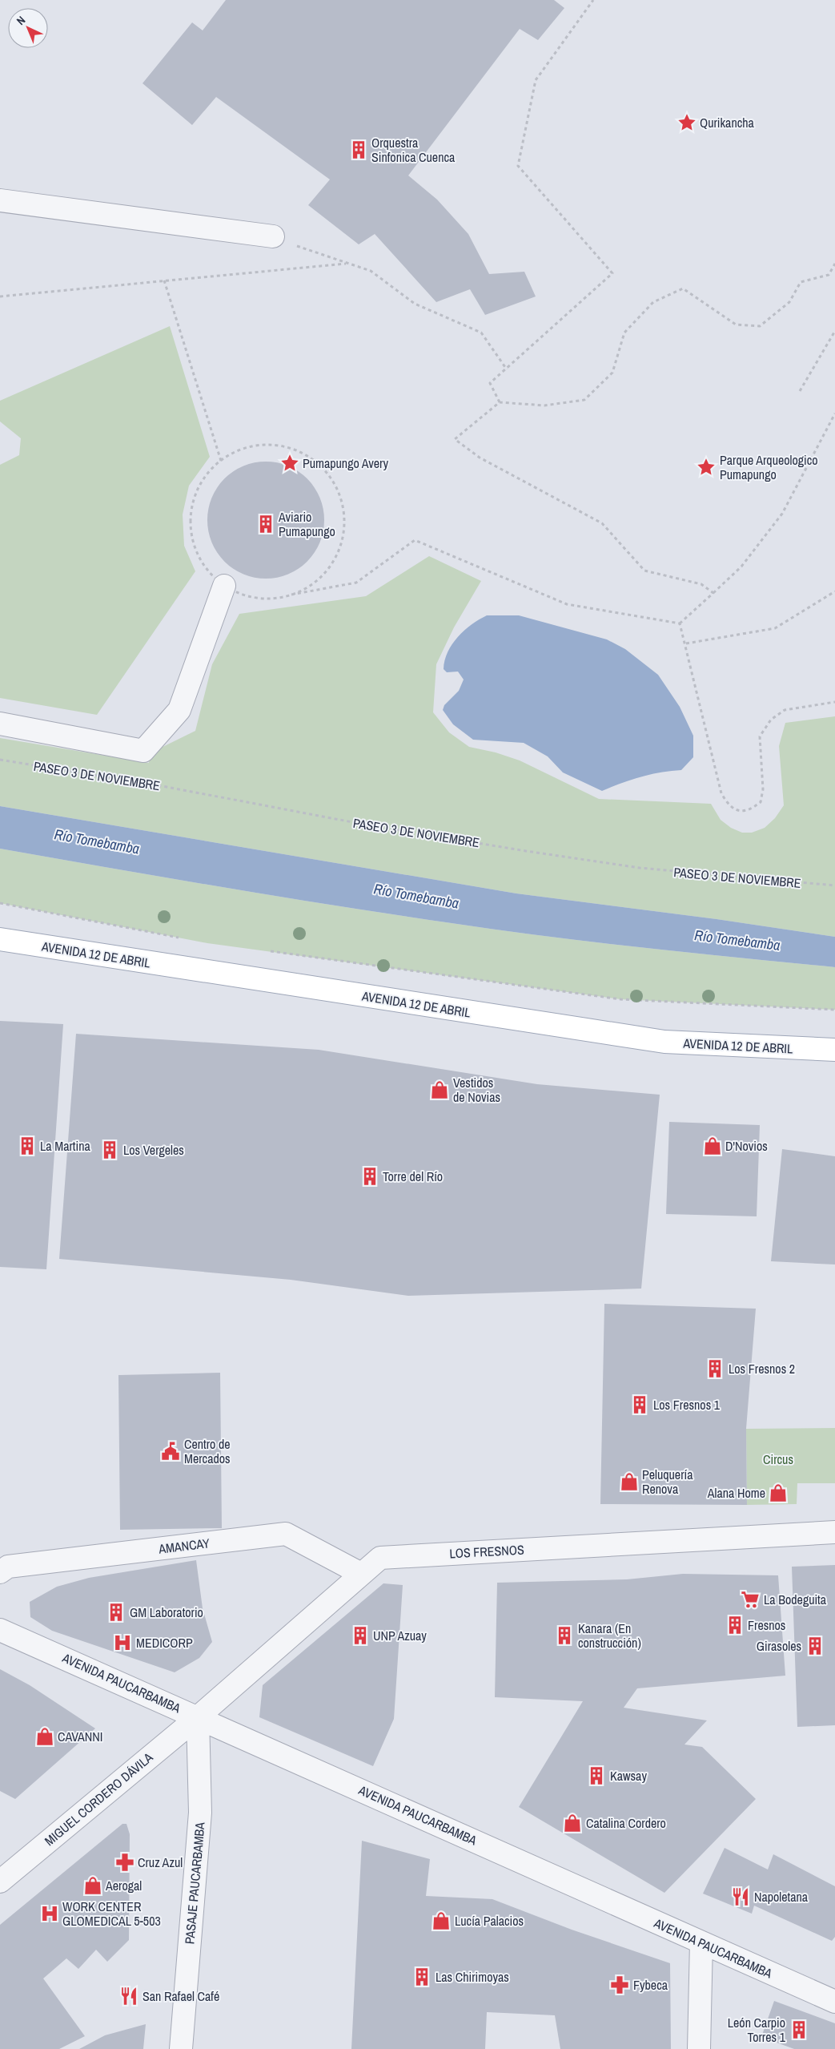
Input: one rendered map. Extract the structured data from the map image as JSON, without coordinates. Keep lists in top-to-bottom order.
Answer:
{
  "streets": {
    "main road": ["AVENIDA 12 DE ABRIL"],
    "street": [
      "AMANCAY",
      "LOS FRESNOS",
      "AVENIDA PAUCARBAMBA",
      "MIGUEL CORDERO DÁVILA",
      "PASAJE PAUCARBAMBA"
    ],
    "path": ["PASEO 3 DE NOVIEMBRE"]
  },
  "crossings": [
    ["AMANCAY", "LOS FRESNOS"],
    ["LOS FRESNOS", "AVENIDA PAUCARBAMBA"],
    ["LOS FRESNOS", "MIGUEL CORDERO DÁVILA"],
    ["LOS FRESNOS", "PASAJE PAUCARBAMBA"],
    ["AVENIDA PAUCARBAMBA", "MIGUEL CORDERO DÁVILA"],
    ["AVENIDA PAUCARBAMBA", "PASAJE PAUCARBAMBA"],
    ["MIGUEL CORDERO DÁVILA", "PASAJE PAUCARBAMBA"]
  ],
  "water": ["Río Tomebamba"],
  "parks": ["Circus"],
  "places": {
    "place": ["Qurikancha", "Pumapungo Avery", "Parque Arqueologico Pumapungo"],
    "building": [
      "Orquestra Sinfonica Cuenca",
      "Aviario Pumapungo",
      "La Martina",
      "Los Vergeles",
      "Torre del Río",
      "Los Fresnos 2",
      "Los Fresnos 1",
      "GM Laboratorio",
      "Fresnos",
      "UNP Azuay",
      "Kanara (En construcción)",
      "Girasoles",
      "Kawsay",
      "Las Chirimoyas",
      "León Carpio Torres 1"
    ],
    "shop": [
      "Vestidos de Novias",
      "D'Novios",
      "Peluquería Renova",
      "Alana Home",
      "CAVANNI",
      "Catalina Cordero",
      "Aerogal",
      "Lucía Palacios"
    ],
    "public building": ["Centro de Mercados"],
    "supermarket": ["La Bodeguita"],
    "hospital": ["MEDICORP", "WORK CENTER GLOMEDICAL 5-503"],
    "pharmacy": ["Cruz Azul", "Fybeca"],
    "restaurant": ["Napoletana", "San Rafael Café"]
  },
  "north": "top left"
}
